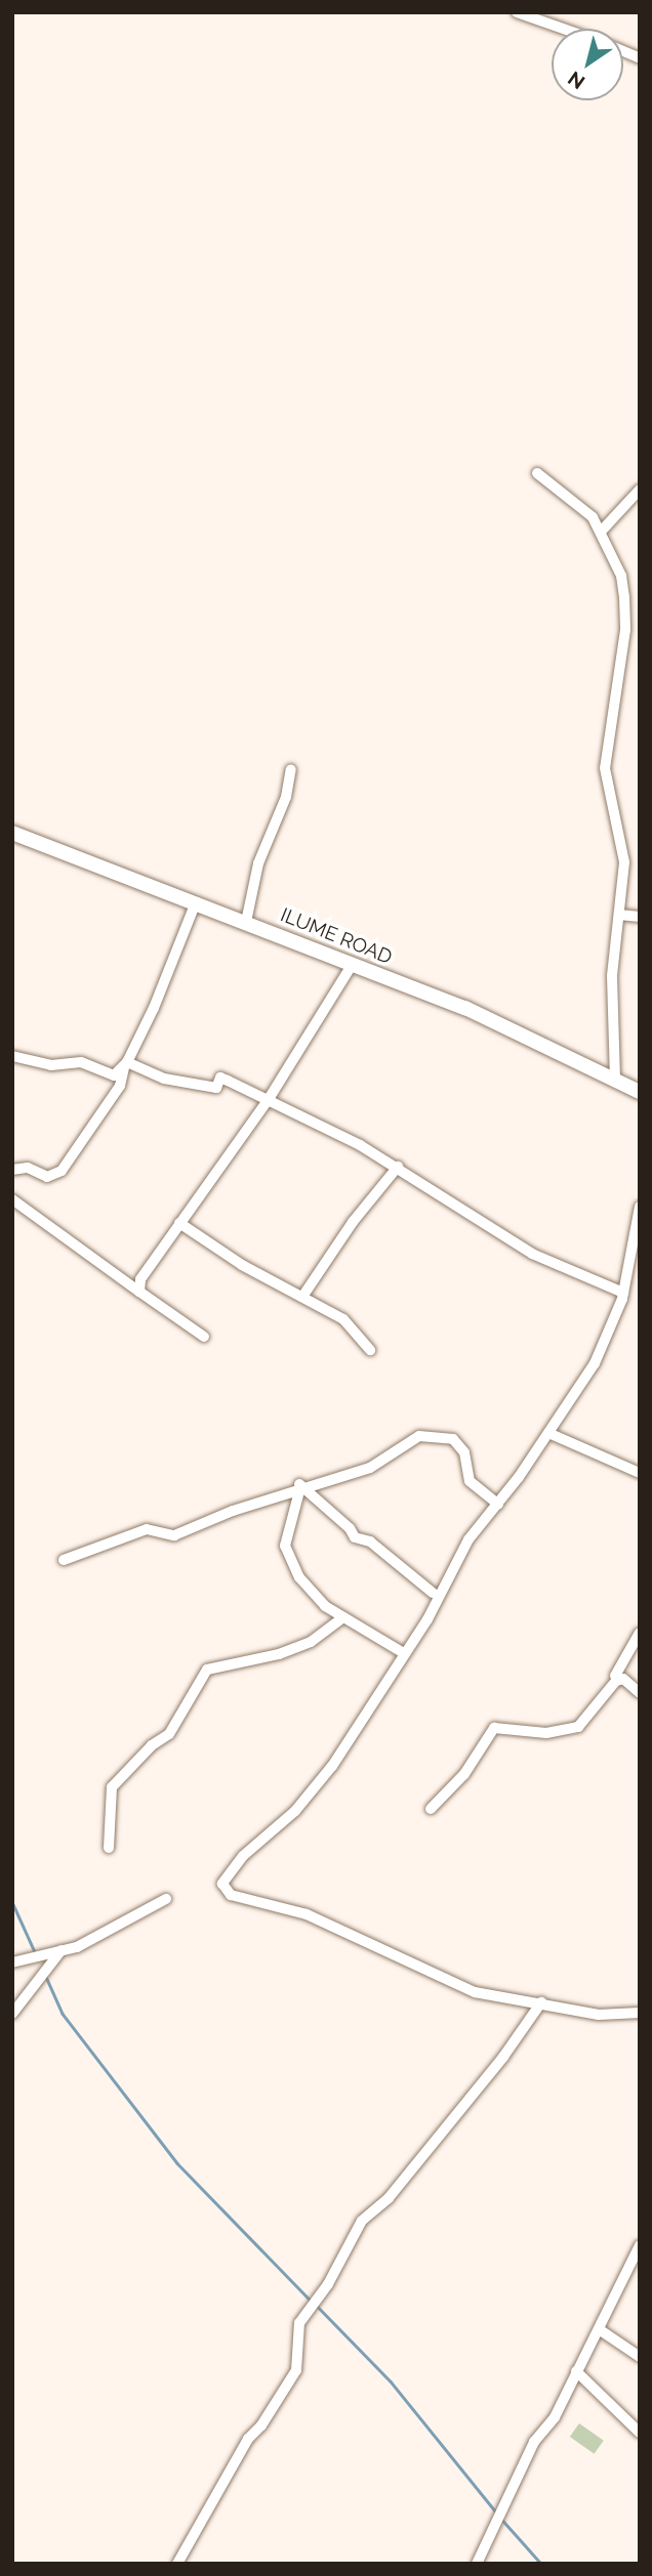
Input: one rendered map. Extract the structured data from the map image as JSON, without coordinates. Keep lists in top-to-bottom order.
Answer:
{
  "streets": {
    "street": ["ILUME ROAD"]
  },
  "north": "bottom left"
}
